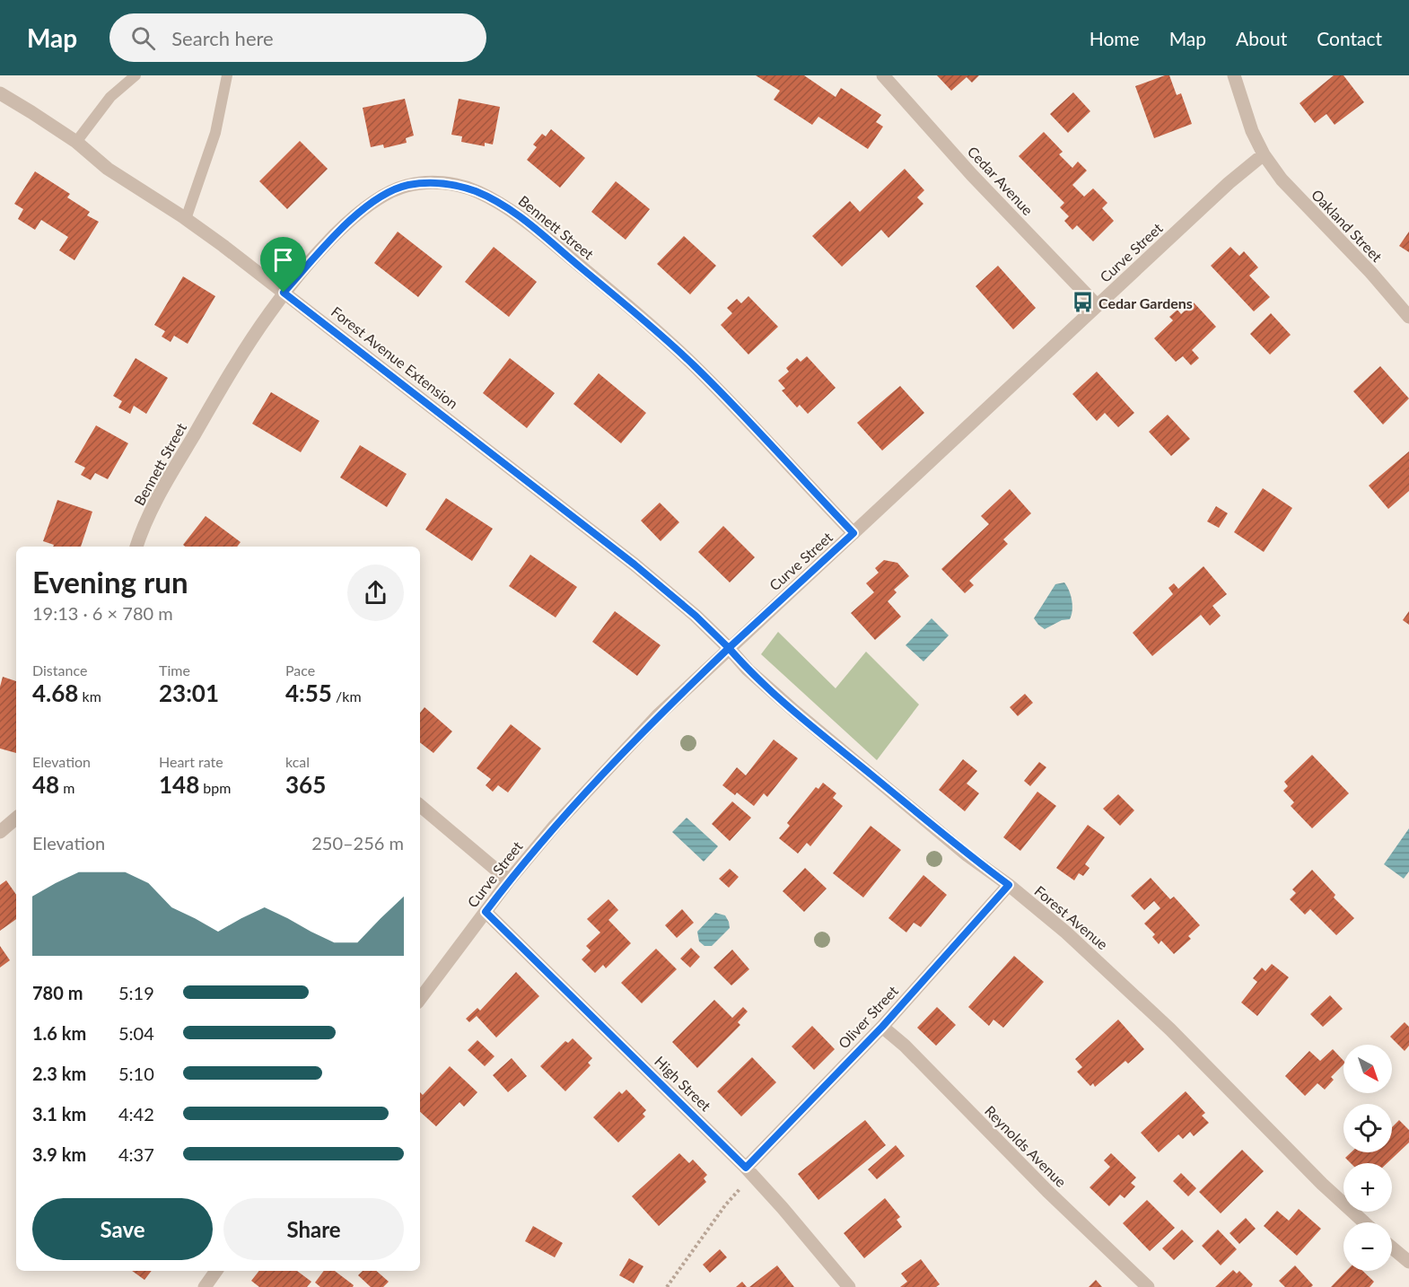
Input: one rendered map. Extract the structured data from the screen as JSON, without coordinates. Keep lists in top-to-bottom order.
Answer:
{
  "streets": {
    "street": [
      "Cedar Avenue",
      "Oakland Street",
      "Bennett Street",
      "Curve Street",
      "Forest Avenue Extension",
      "Forest Avenue",
      "Oliver Street",
      "High Street",
      "Reynolds Avenue"
    ]
  },
  "crossings": [
    ["Cedar Avenue", "Curve Street"],
    ["Oakland Street", "Curve Street"],
    ["Bennett Street", "Curve Street"],
    ["Bennett Street", "Forest Avenue Extension"],
    ["Curve Street", "Forest Avenue Extension"],
    ["Curve Street", "Forest Avenue"],
    ["Curve Street", "High Street"],
    ["Forest Avenue Extension", "Forest Avenue"],
    ["Forest Avenue", "Oliver Street"],
    ["Oliver Street", "High Street"],
    ["Oliver Street", "Reynolds Avenue"]
  ],
  "places": {
    "bus stop": ["Cedar Gardens"]
  },
  "north": "bottom right",
  "page": {
    "header": "Map",
    "search": "Search here",
    "nav": [
      "Home",
      "Map",
      "About",
      "Contact"
    ],
    "heading": ["Evening run", "19:13 · 6 × 780 m"],
    "stats": [
      ["Distance", "4.68 km"],
      ["Time", "23:01"],
      ["Pace", "4:55 /km"],
      ["Elevation", "48 m"],
      ["Heart rate", "148 bpm"],
      ["kcal", "365"]
    ],
    "chart": ["Elevation", "250–256 m"],
    "list": [
      {
        "name": "780 m",
        "note": "5:19"
      },
      {
        "name": "1.6 km",
        "note": "5:04"
      },
      {
        "name": "2.3 km",
        "note": "5:10"
      },
      {
        "name": "3.1 km",
        "note": "4:42"
      },
      {
        "name": "3.9 km",
        "note": "4:37"
      }
    ],
    "map_buttons": ["+", "−"],
    "buttons": ["Save", "Share"]
  }
}
